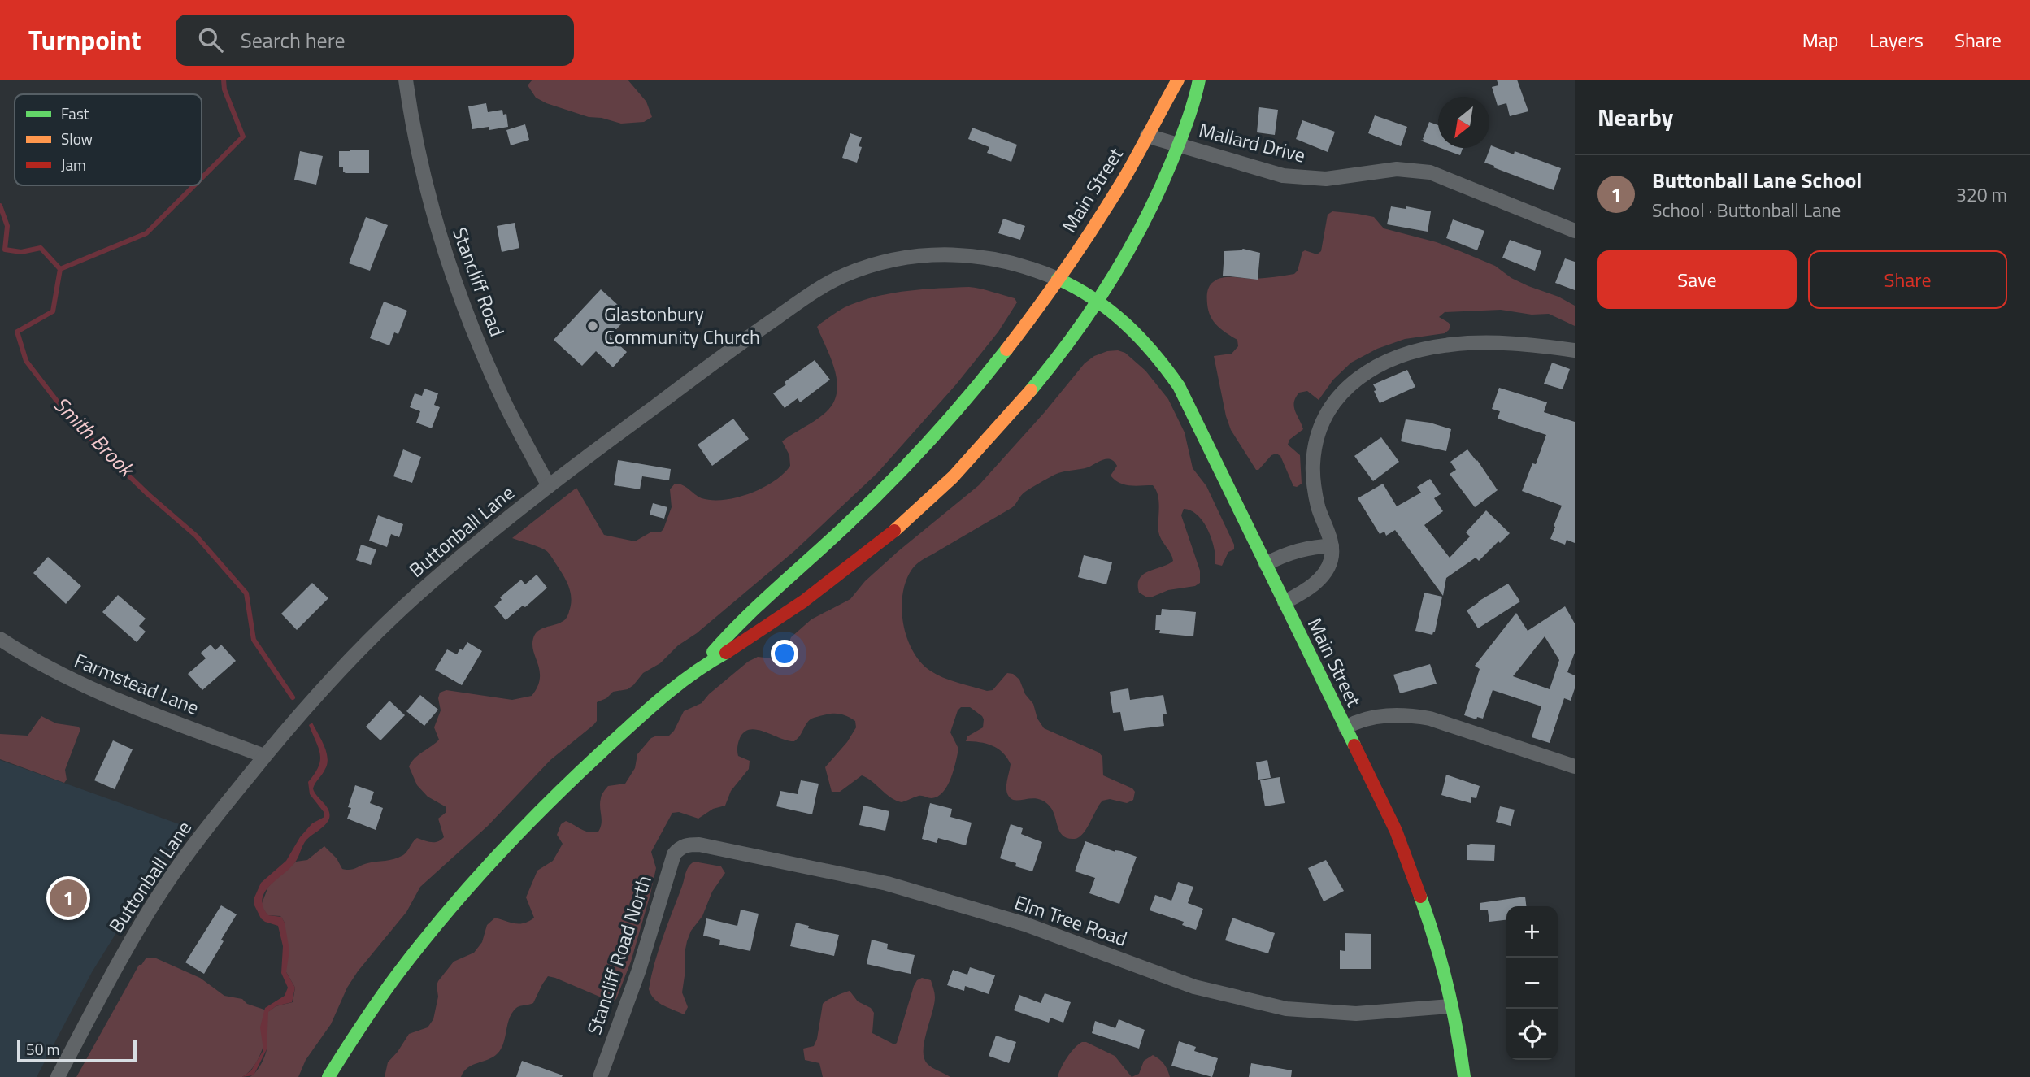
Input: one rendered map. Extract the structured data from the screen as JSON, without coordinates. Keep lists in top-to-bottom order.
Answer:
{
  "streets": {
    "main road": ["Main Street"],
    "street": [
      "Mallard Drive",
      "Stancliff Road",
      "Buttonball Lane",
      "Farmstead Lane",
      "Elm Tree Road",
      "Stancliff Road North"
    ]
  },
  "crossings": [
    ["Mallard Drive", "Main Street"],
    ["Main Street", "Buttonball Lane"],
    ["Main Street", "Elm Tree Road"],
    ["Stancliff Road", "Buttonball Lane"],
    ["Buttonball Lane", "Farmstead Lane"],
    ["Elm Tree Road", "Stancliff Road North"]
  ],
  "water": ["Smith Brook"],
  "places": ["Glastonbury Community Church"],
  "legend": ["Fast", "Slow", "Jam"],
  "scale_bar": "50 m",
  "north": "bottom left",
  "page": {
    "header": "Turnpoint",
    "search": "Search here",
    "nav": ["Map", "Layers", "Share"],
    "heading": "Nearby",
    "list": [
      {
        "mark": "1",
        "name": "Buttonball Lane School",
        "note": "School · Buttonball Lane",
        "value": "320 m"
      }
    ],
    "buttons": ["Save", "Share"],
    "pins": "1",
    "map_buttons": ["+", "−"],
    "scale": "50 m"
  }
}
